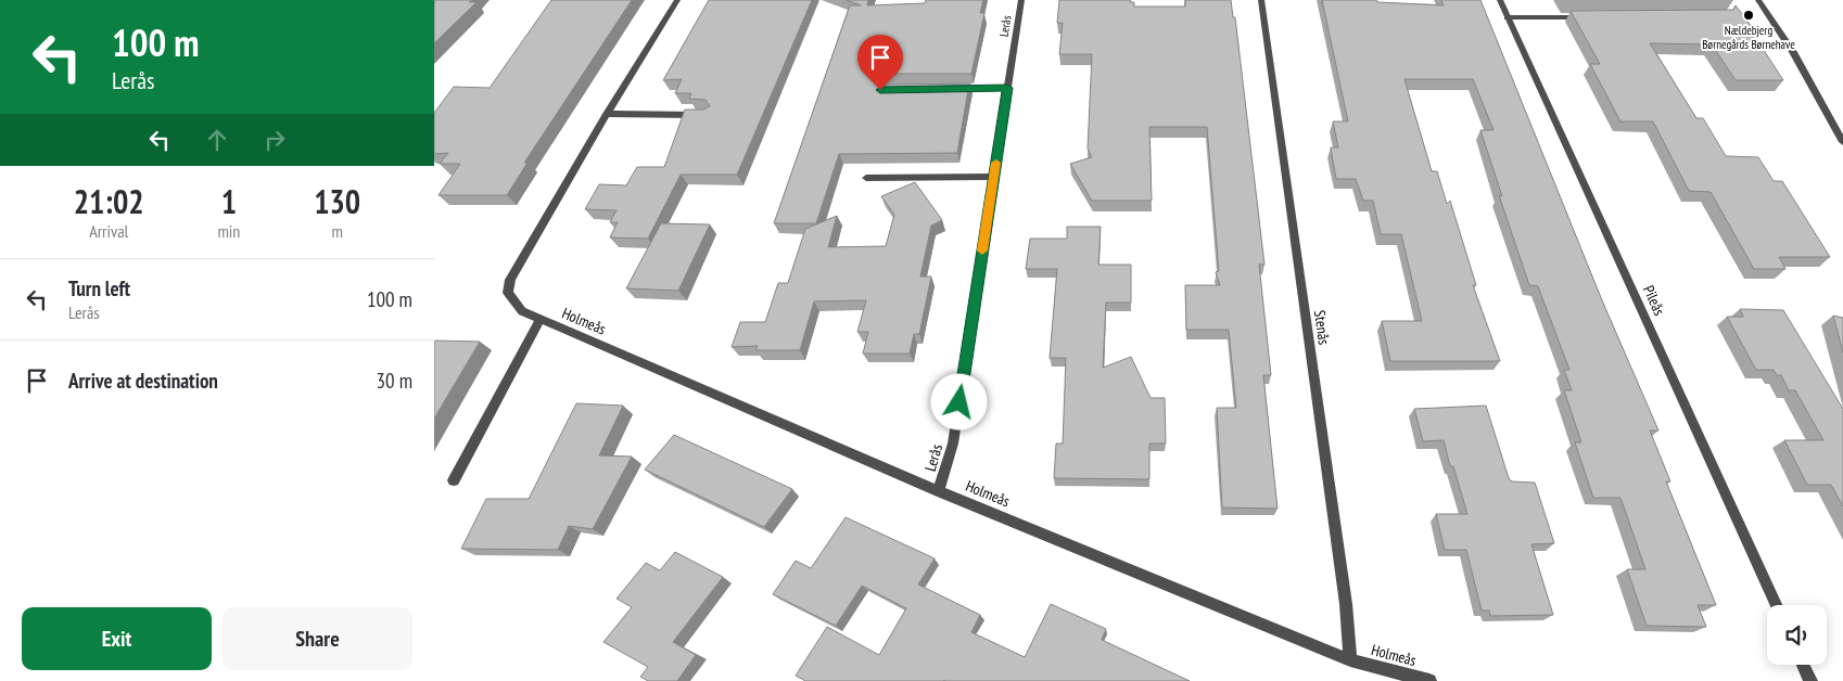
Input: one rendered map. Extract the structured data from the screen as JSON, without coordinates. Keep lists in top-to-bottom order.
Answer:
{
  "streets": {
    "street": [
      "Lerås",
      "Pileås",
      "Holmeås",
      "Stenås"
    ]
  },
  "crossings": [
    ["Lerås", "Holmeås"],
    ["Holmeås", "Stenås"]
  ],
  "places": ["Nældebjerg Børnegårds Børnehave"],
  "page": {
    "turn": ["100 m", "Lerås"],
    "eta": [
      "21:02",
      "Arrival",
      "1",
      "min",
      "130",
      "m"
    ],
    "list": [
      {
        "name": "Turn left",
        "note": "Lerås",
        "value": "100 m"
      },
      {
        "name": "Arrive at destination",
        "value": "30 m"
      }
    ],
    "buttons": ["Exit", "Share"]
  }
}
